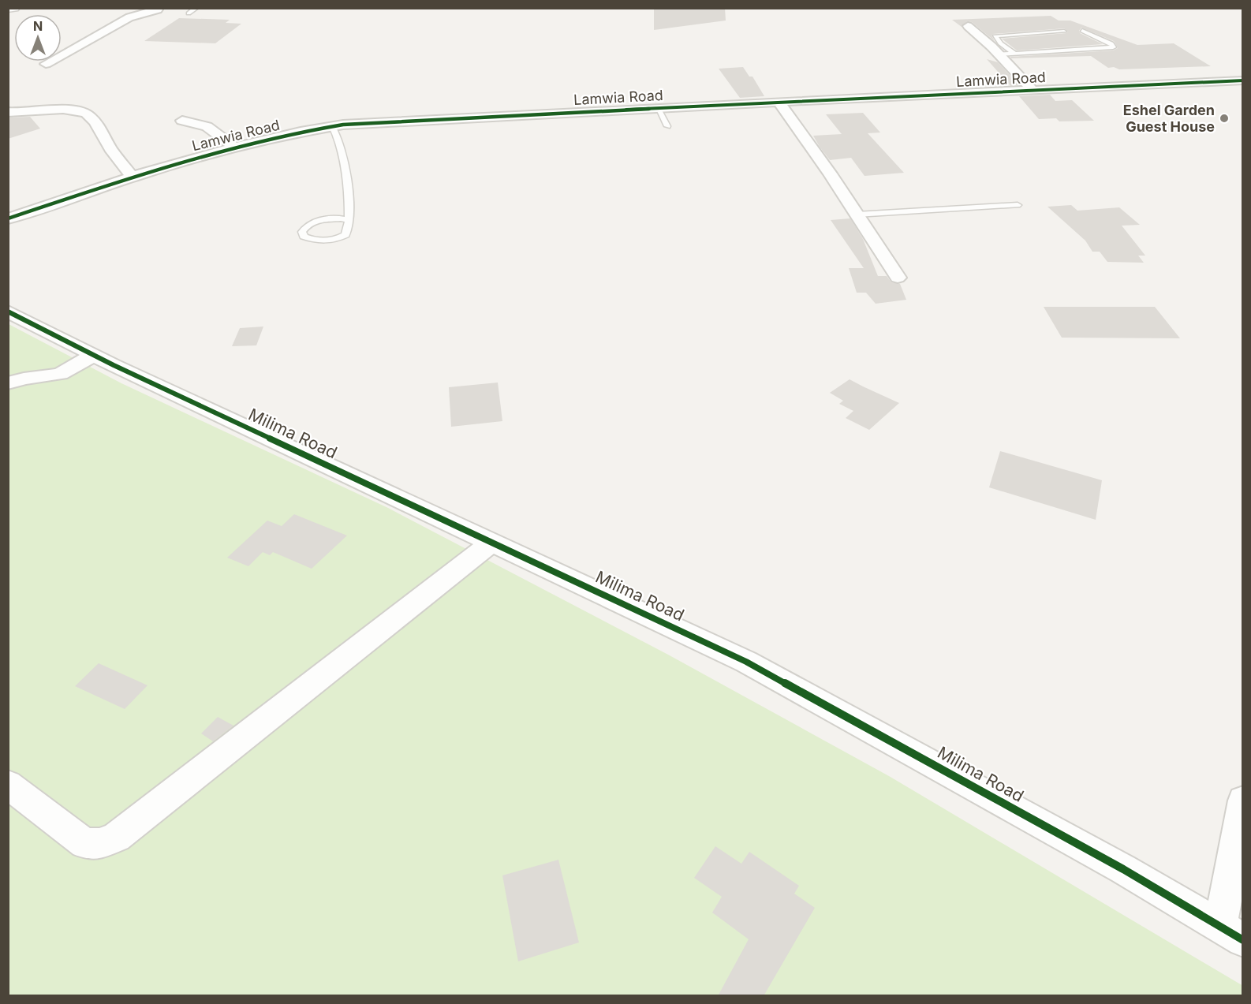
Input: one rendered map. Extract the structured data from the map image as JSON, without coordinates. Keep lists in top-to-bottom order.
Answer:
{
  "streets": {
    "street": ["Lamwia Road", "Milima Road"]
  },
  "places": ["Eshel Garden Guest House"],
  "north": "top"
}
